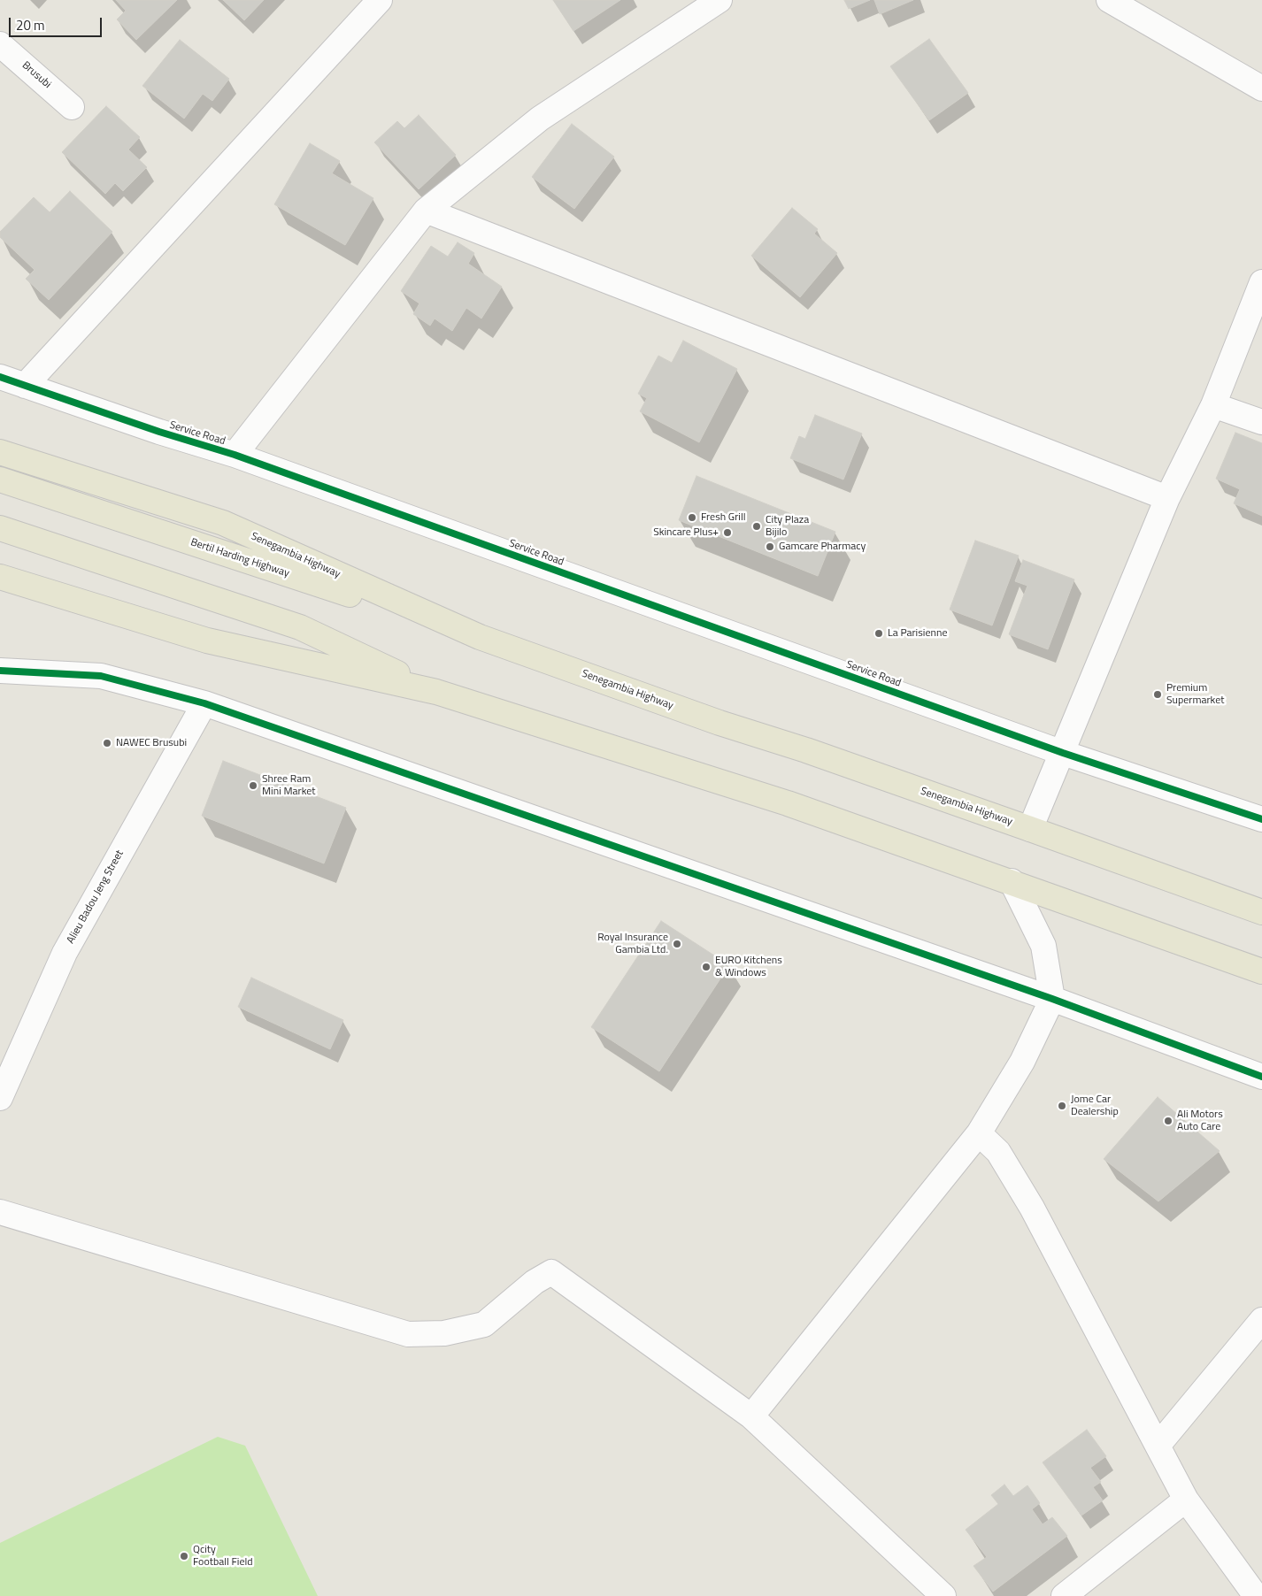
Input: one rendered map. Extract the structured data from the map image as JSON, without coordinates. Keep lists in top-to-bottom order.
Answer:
{
  "streets": {
    "main road": ["Senegambia Highway", "Bertil Harding Highway"],
    "street": ["Brusubi", "Service Road", "Alieu Badou Jeng Street"]
  },
  "crossings": [
    ["Senegambia Highway", "Bertil Harding Highway"]
  ],
  "places": [
    "Fresh Grill",
    "City Plaza Bijilo",
    "Skincare Plus+",
    "Gamcare Pharmacy",
    "La Parisienne",
    "Premium Supermarket",
    "NAWEC Brusubi",
    "Shree Ram Mini Market",
    "Royal Insurance Gambia Ltd.",
    "EURO Kitchens & Windows",
    "Jome Car Dealership",
    "Ali Motors Auto Care",
    "Qcity Football Field"
  ],
  "scale_bar": "20 m"
}
